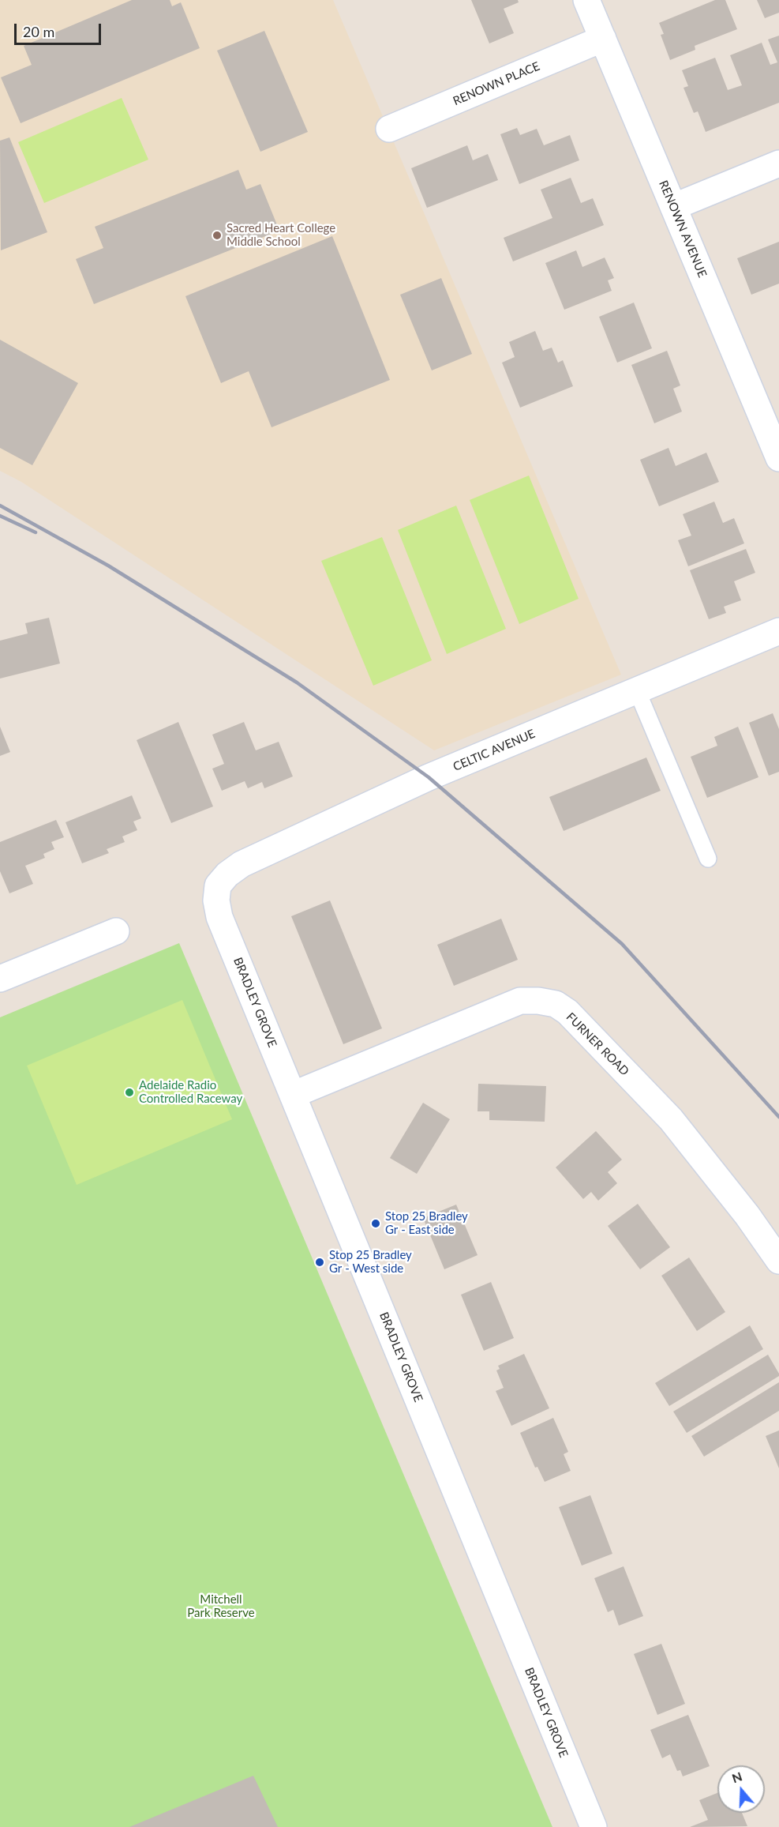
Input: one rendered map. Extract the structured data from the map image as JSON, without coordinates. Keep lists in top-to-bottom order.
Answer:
{
  "streets": {
    "street": [
      "RENOWN PLACE",
      "RENOWN AVENUE",
      "CELTIC AVENUE",
      "BRADLEY GROVE",
      "FURNER ROAD"
    ]
  },
  "crossings": [
    ["RENOWN PLACE", "RENOWN AVENUE"],
    ["CELTIC AVENUE", "BRADLEY GROVE"],
    ["BRADLEY GROVE", "FURNER ROAD"]
  ],
  "parks": ["Mitchell Park Reserve"],
  "places": [
    "Sacred Heart College Middle School",
    "Adelaide Radio Controlled Raceway",
    "Stop 25 Bradley Gr - East side",
    "Stop 25 Bradley Gr - West side"
  ],
  "scale_bar": "20 m",
  "north": "top"
}
